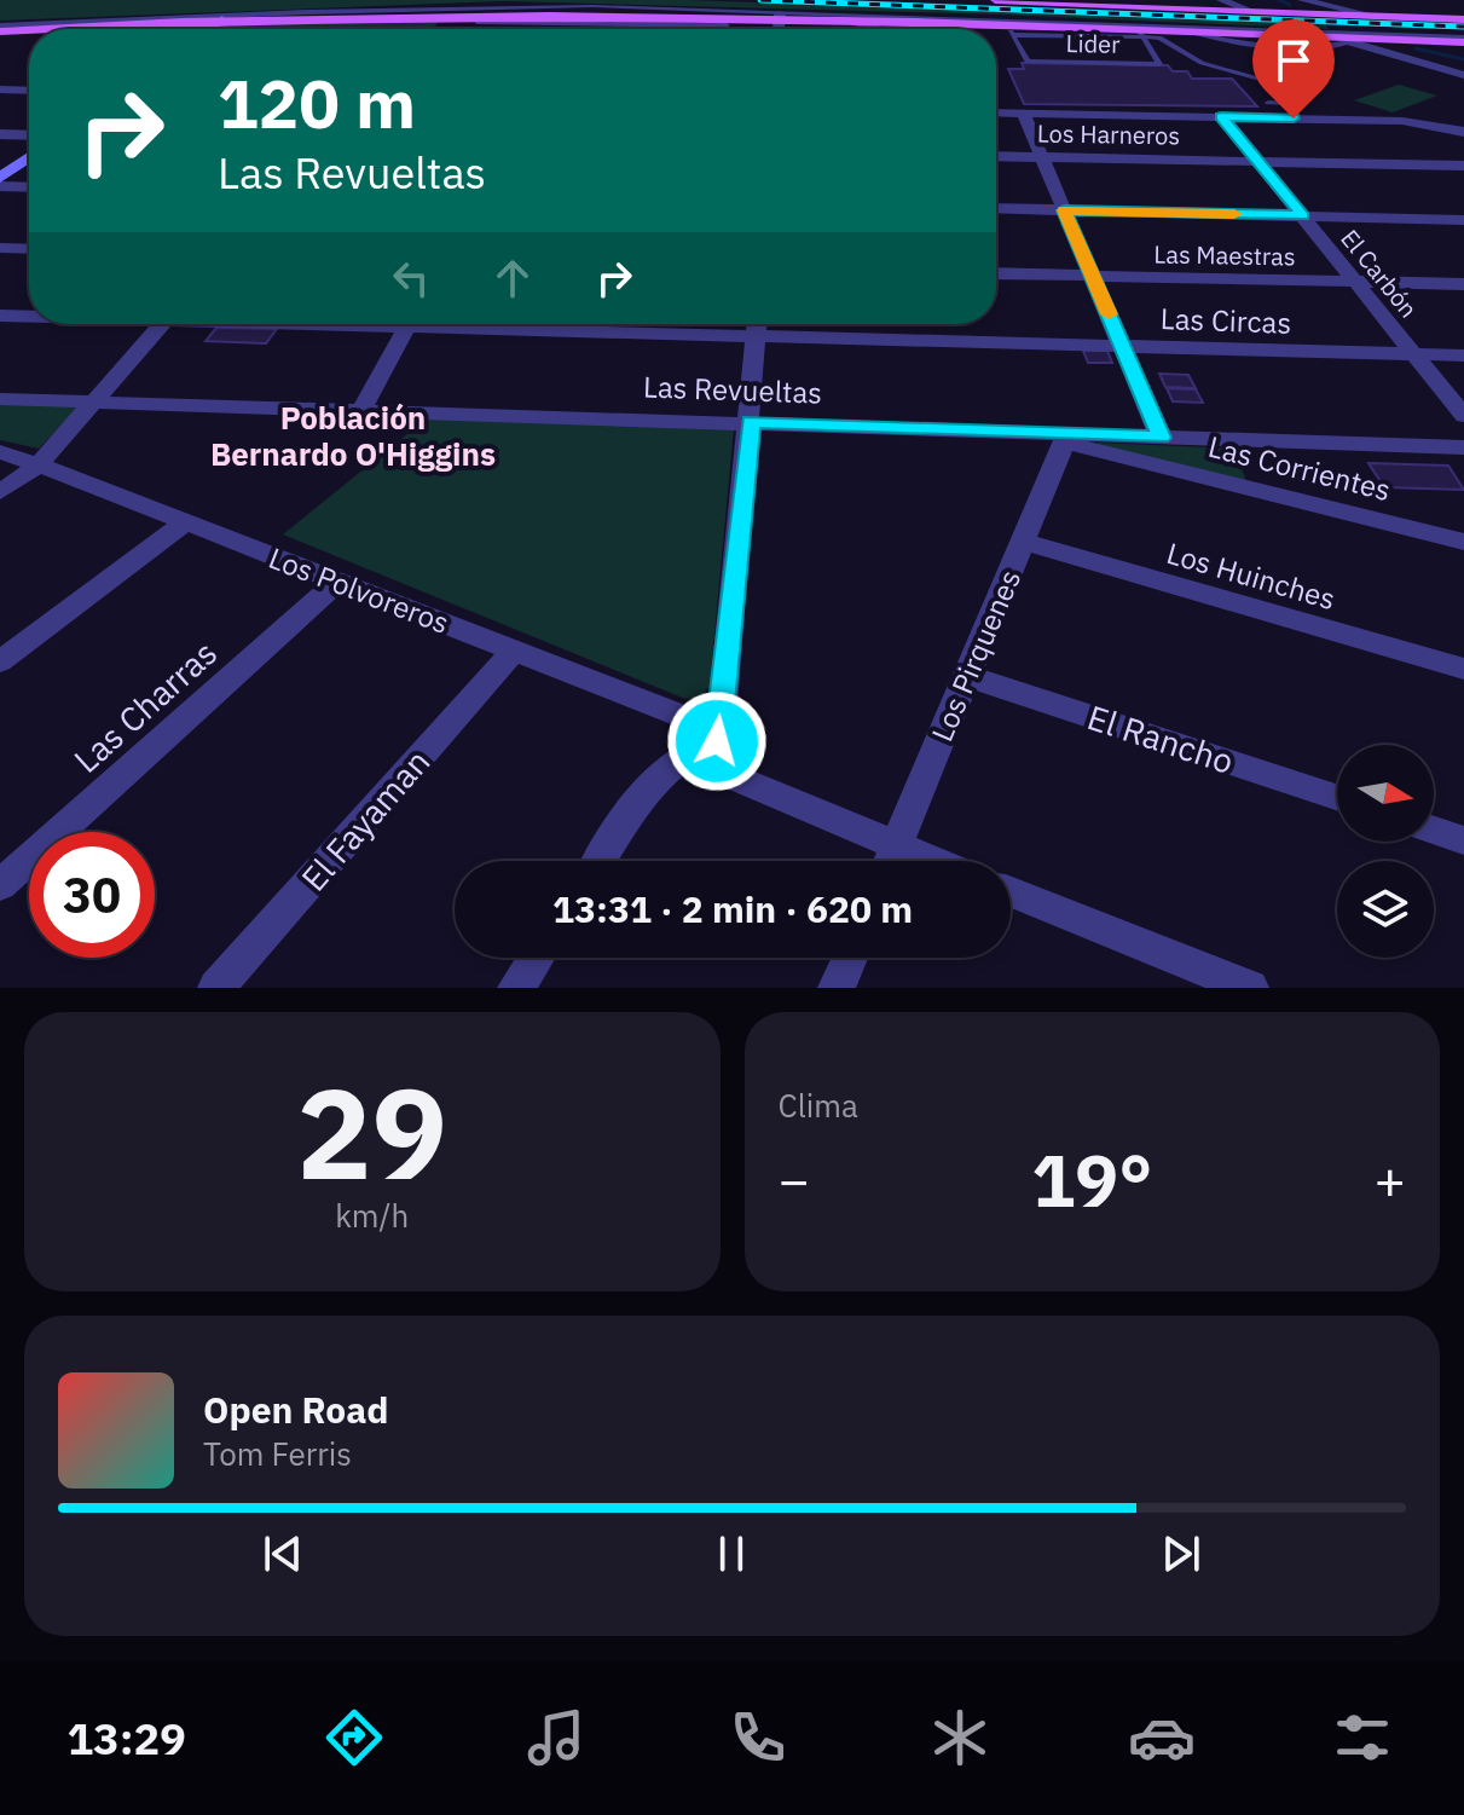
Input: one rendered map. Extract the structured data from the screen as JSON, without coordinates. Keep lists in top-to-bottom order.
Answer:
{
  "streets": {
    "street": [
      "Los Harneros",
      "Las Maestras",
      "El Carbón",
      "Las Circas",
      "Las Revueltas",
      "Las Corrientes",
      "Los Huinches",
      "Los Polvoreros",
      "Los Pirquenes",
      "Las Charras",
      "El Rancho",
      "El Fayaman"
    ],
    "lane": ["Lider"]
  },
  "crossings": [
    ["Los Harneros", "El Carbón"],
    ["Las Maestras", "El Carbón"],
    ["El Carbón", "Las Circas"],
    ["Las Revueltas", "Las Corrientes"],
    ["Las Revueltas", "Los Pirquenes"],
    ["Las Corrientes", "Los Pirquenes"],
    ["Los Huinches", "Los Pirquenes"],
    ["Los Polvoreros", "Los Pirquenes"],
    ["Los Polvoreros", "Las Charras"],
    ["Los Polvoreros", "El Fayaman"],
    ["Los Pirquenes", "El Rancho"]
  ],
  "districts": ["Población Bernardo O'Higgins"],
  "north": "right",
  "page": {
    "turn": ["120 m", "Las Revueltas"],
    "limit": "30",
    "trip": "13:31 · 2 min · 620 m",
    "tile": [
      ["29", "km/h"],
      "Clima"
    ],
    "heat": ["−", "19°", "+"],
    "song": ["Open Road", "Tom Ferris"],
    "tabs": "13:29"
  }
}
